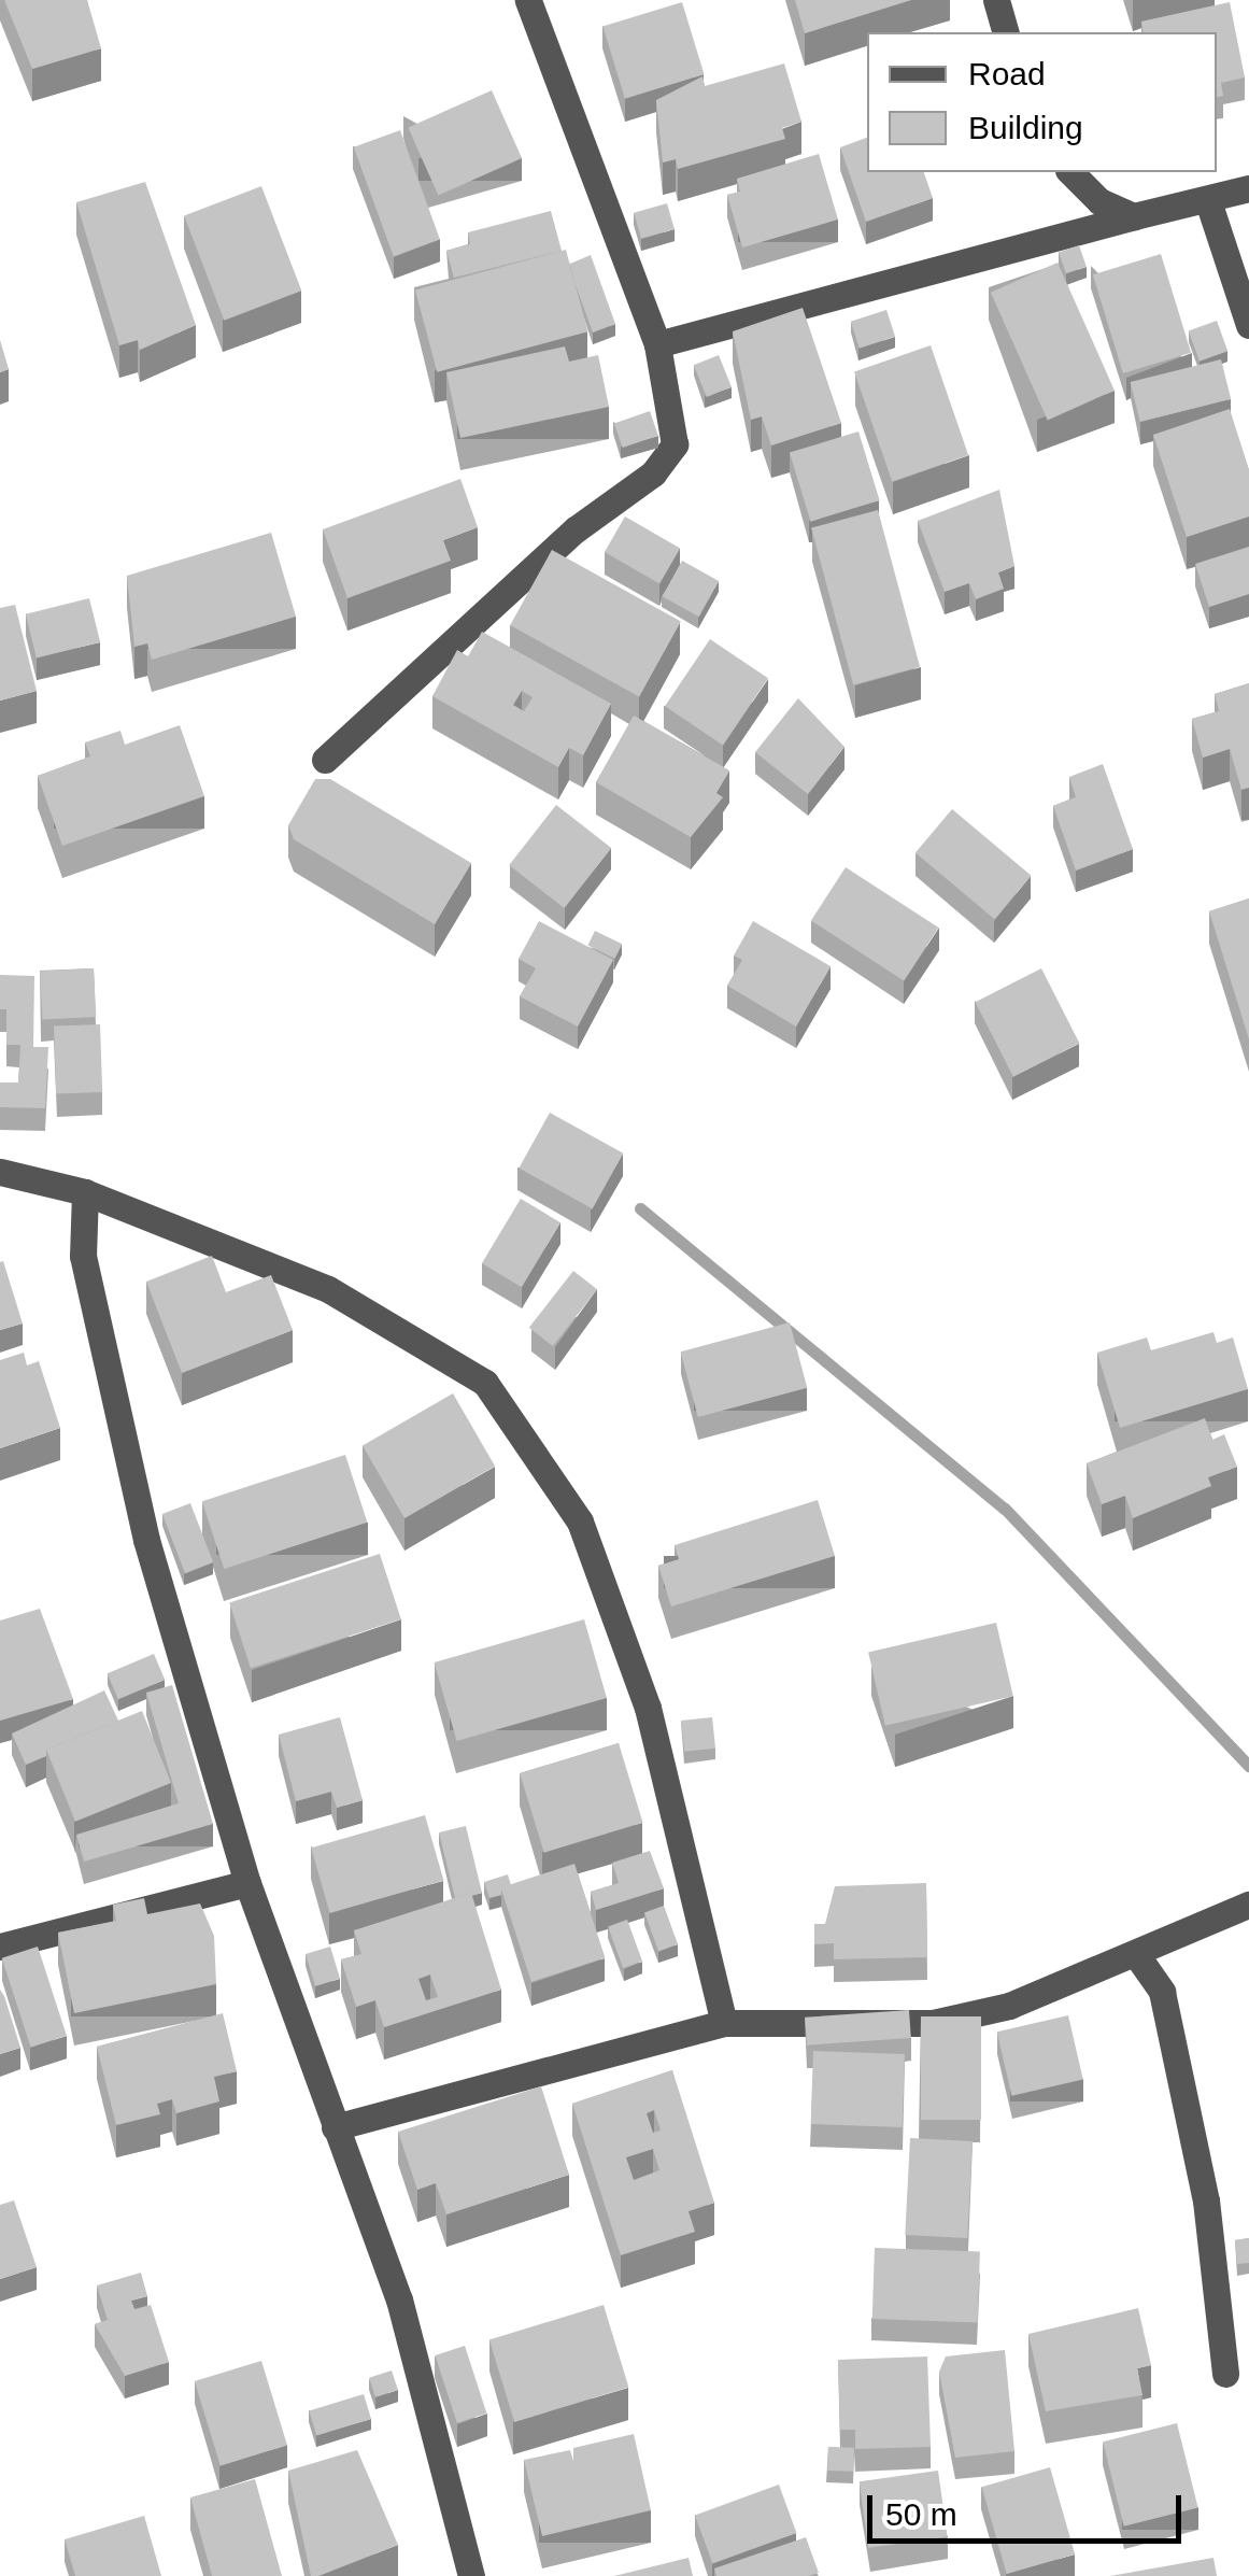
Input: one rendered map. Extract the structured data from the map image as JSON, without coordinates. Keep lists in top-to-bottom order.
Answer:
{
  "legend": ["Road", "Building"],
  "scale_bar": "50 m"
}
